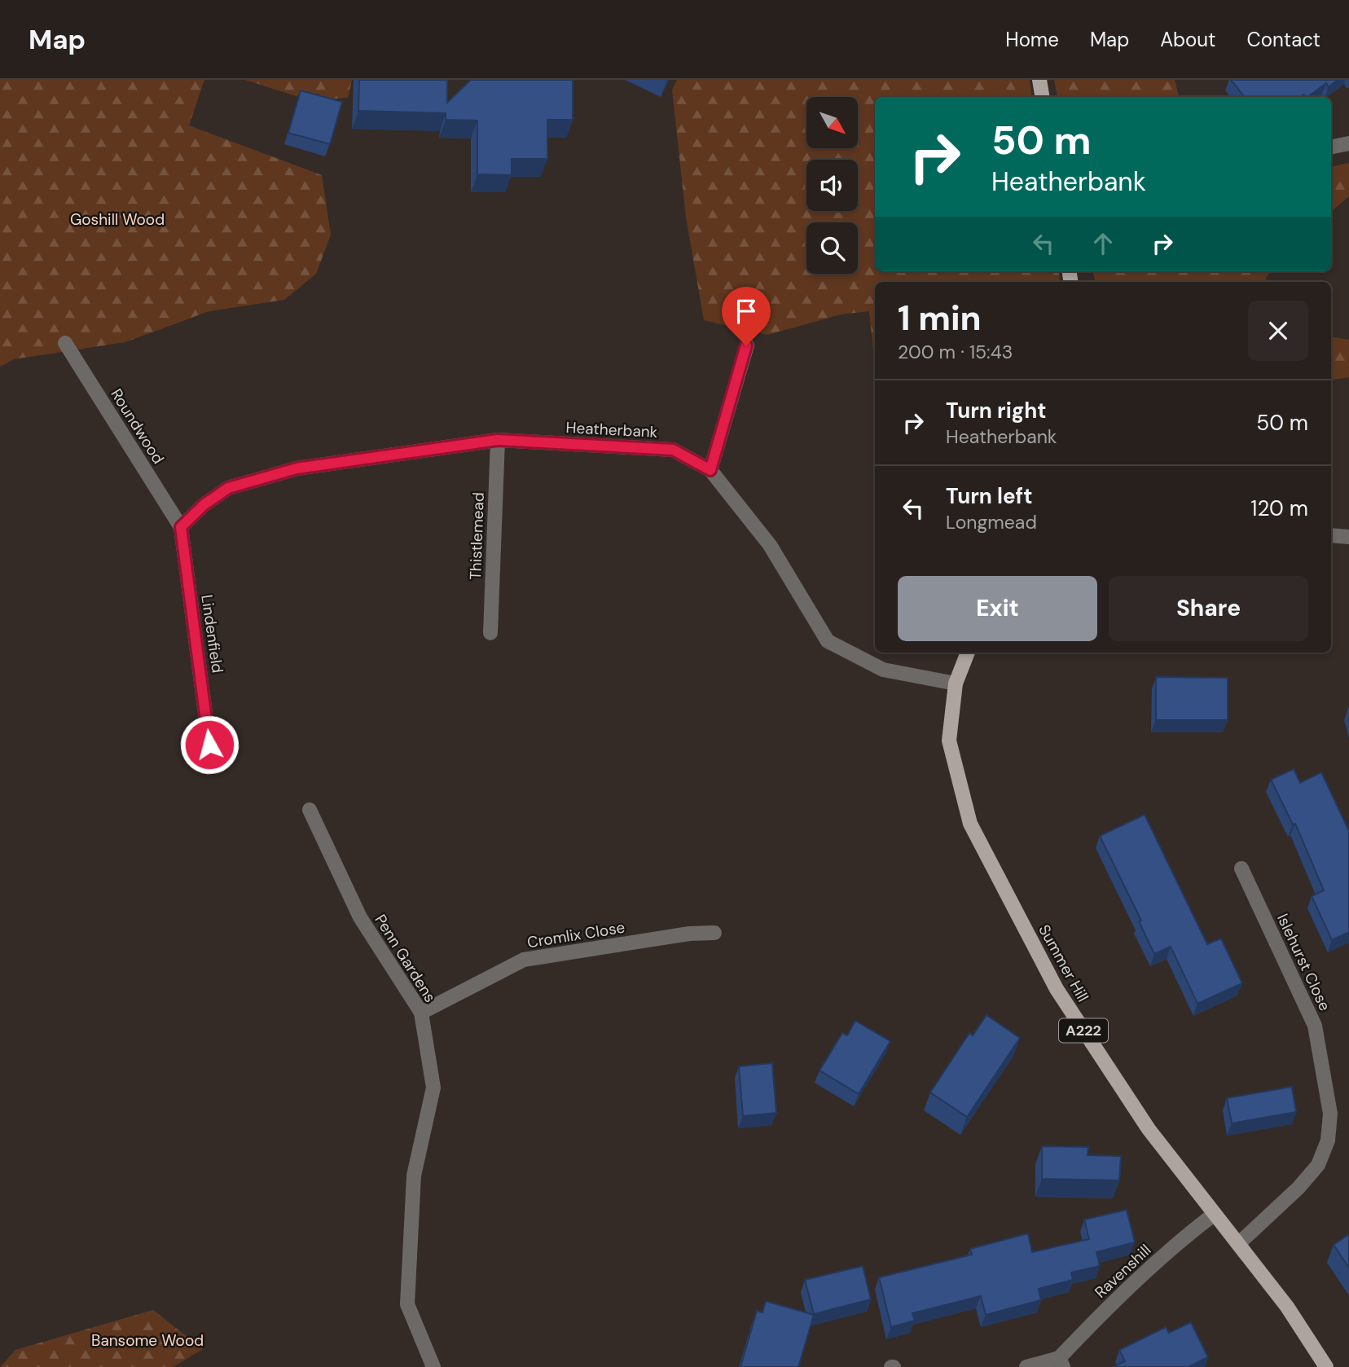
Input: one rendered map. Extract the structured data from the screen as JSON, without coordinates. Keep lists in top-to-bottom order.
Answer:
{
  "streets": {
    "main road": ["Summer Hill", "A222"],
    "street": [
      "Roundwood",
      "Heatherbank",
      "Thistlemead",
      "Lindenfield",
      "Cromlix Close",
      "Penn Gardens",
      "Islehurst Close",
      "Ravenshill"
    ]
  },
  "crossings": [
    ["Roundwood", "Heatherbank"],
    ["Roundwood", "Lindenfield"],
    ["Heatherbank", "Thistlemead"],
    ["Heatherbank", "Lindenfield"],
    ["Heatherbank", "Summer Hill"],
    ["Cromlix Close", "Penn Gardens"],
    ["Islehurst Close", "Summer Hill"],
    ["Summer Hill", "Ravenshill"]
  ],
  "parks": ["Goshill Wood", "Bansome Wood"],
  "north": "bottom right",
  "page": {
    "header": "Map",
    "nav": [
      "Home",
      "Map",
      "About",
      "Contact"
    ],
    "turn": ["50 m", "Heatherbank"],
    "heading": ["1 min", "200 m · 15:43"],
    "list": [
      {
        "name": "Turn right",
        "note": "Heatherbank",
        "value": "50 m"
      },
      {
        "name": "Turn left",
        "note": "Longmead",
        "value": "120 m"
      }
    ],
    "buttons": ["Exit", "Share"]
  }
}
